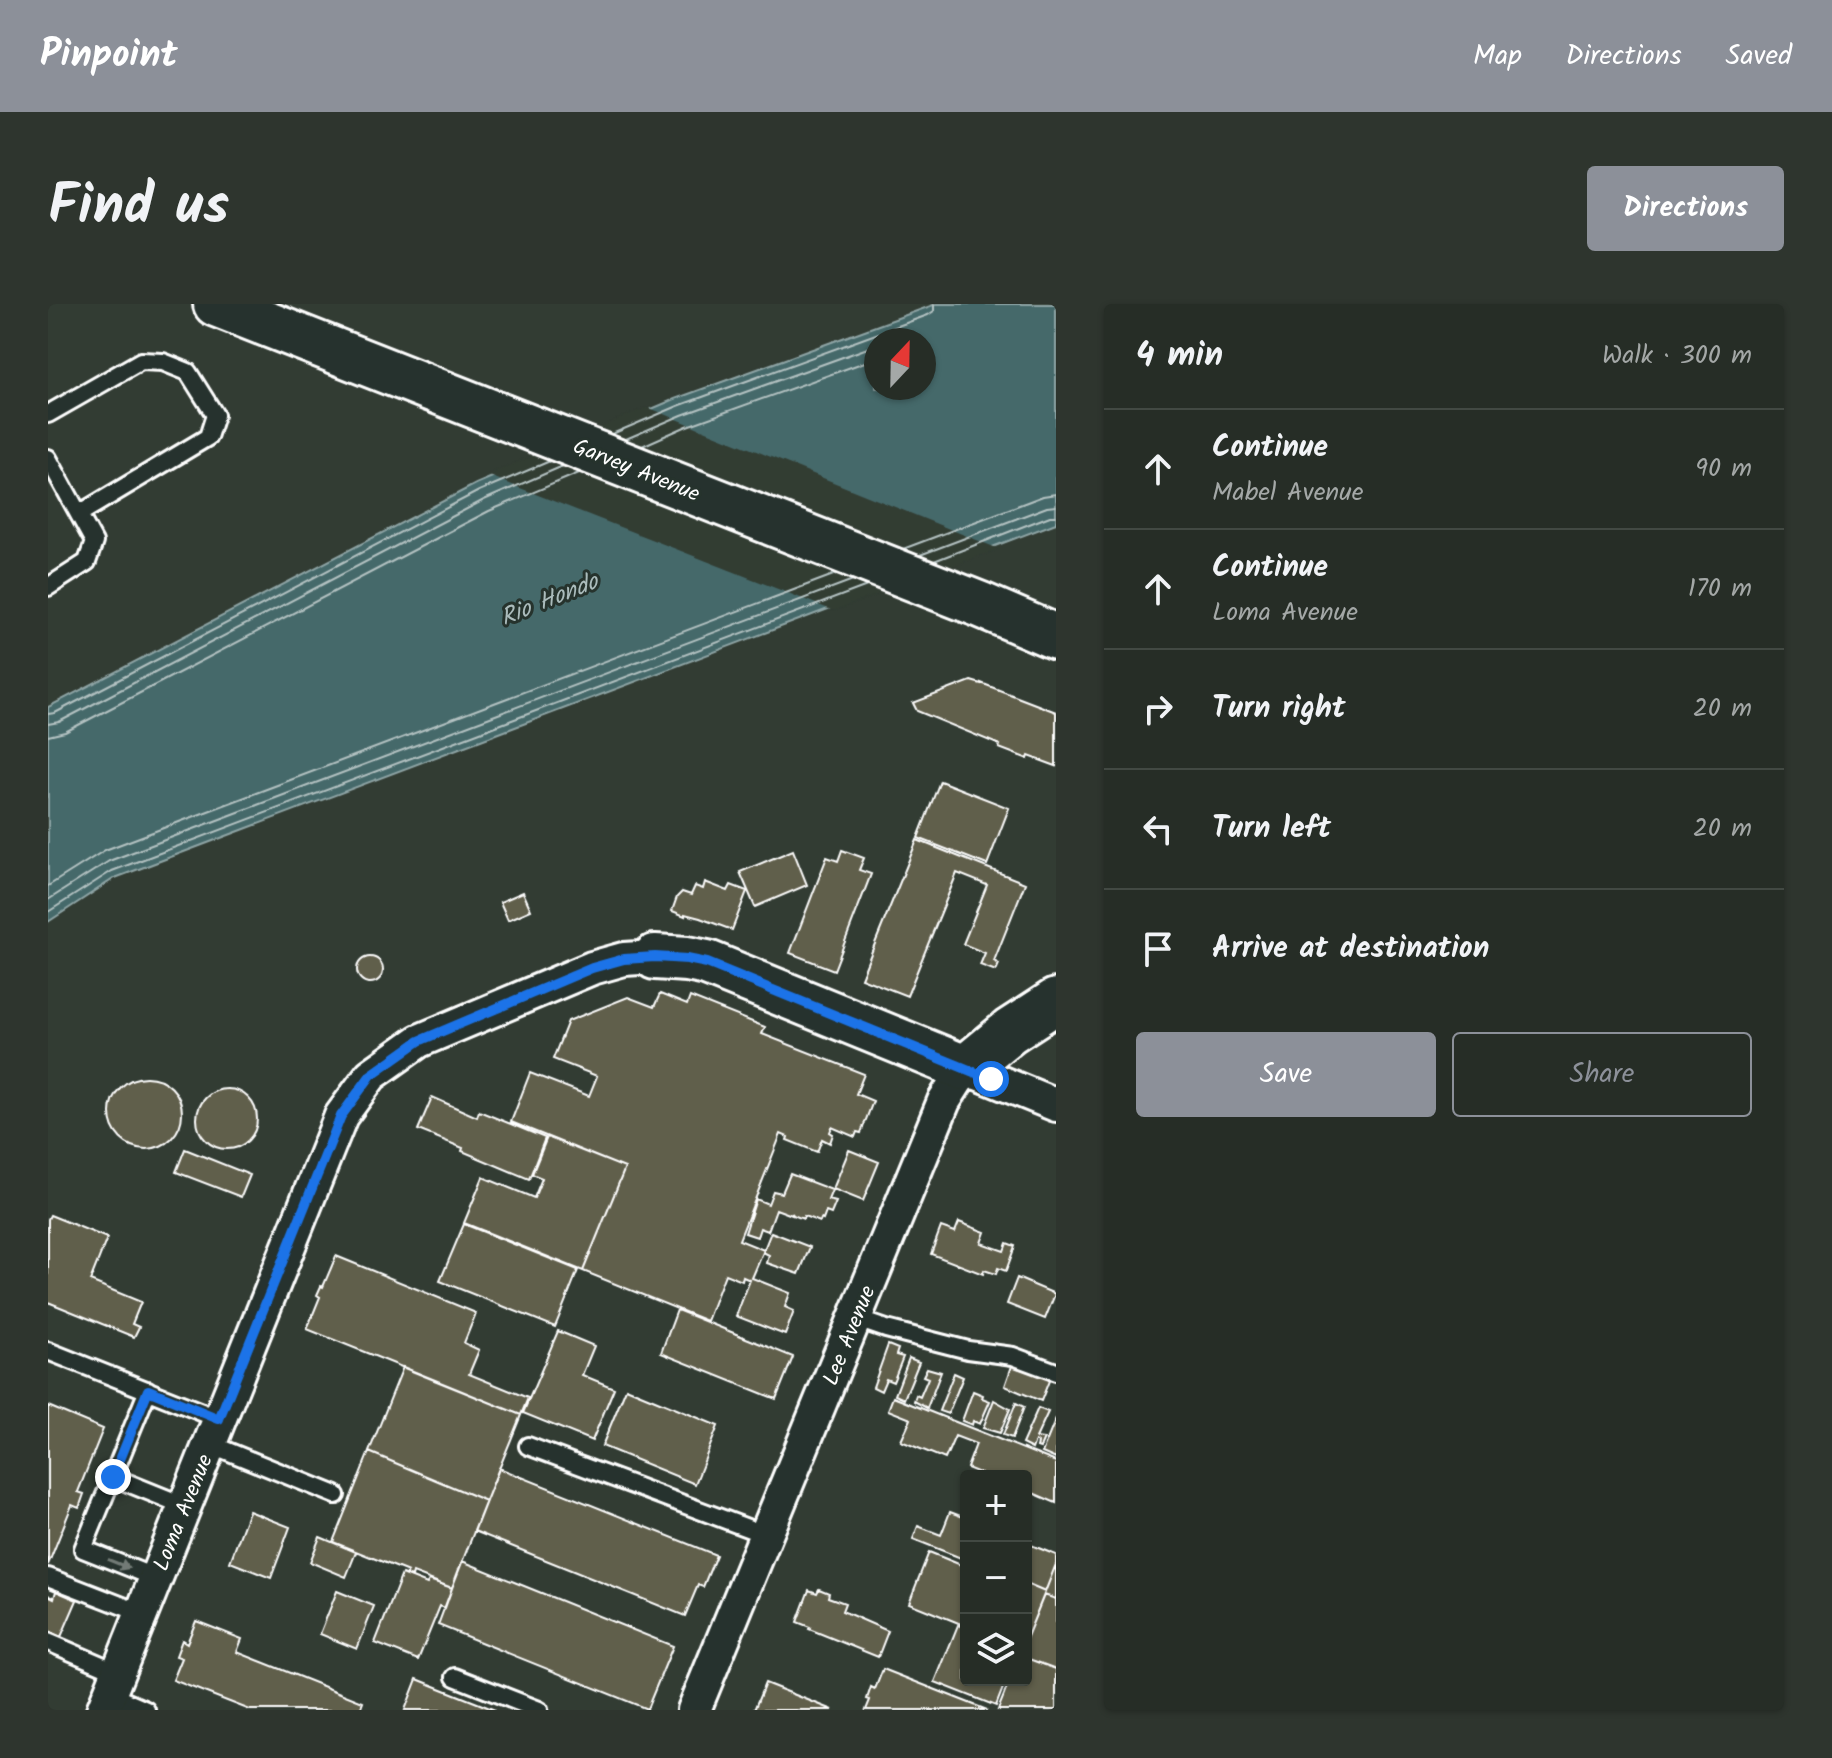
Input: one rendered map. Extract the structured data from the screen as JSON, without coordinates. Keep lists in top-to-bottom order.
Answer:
{
  "streets": {
    "main road": ["Garvey Avenue", "Lee Avenue"],
    "street": ["Loma Avenue"]
  },
  "water": ["Rio Hondo"],
  "north": "top",
  "page": {
    "header": "Pinpoint",
    "nav": ["Map", "Directions", "Saved"],
    "title": "Find us",
    "buttons": [
      "Directions",
      ["Save", "Share"]
    ],
    "heading": ["4 min", "Walk · 300 m"],
    "list": [
      ["Continue", "Mabel Avenue", "90 m"],
      ["Continue", "Loma Avenue", "170 m"],
      ["Turn right", "20 m"],
      ["Turn left", "20 m"],
      "Arrive at destination"
    ],
    "map_buttons": ["+", "−"]
  }
}
